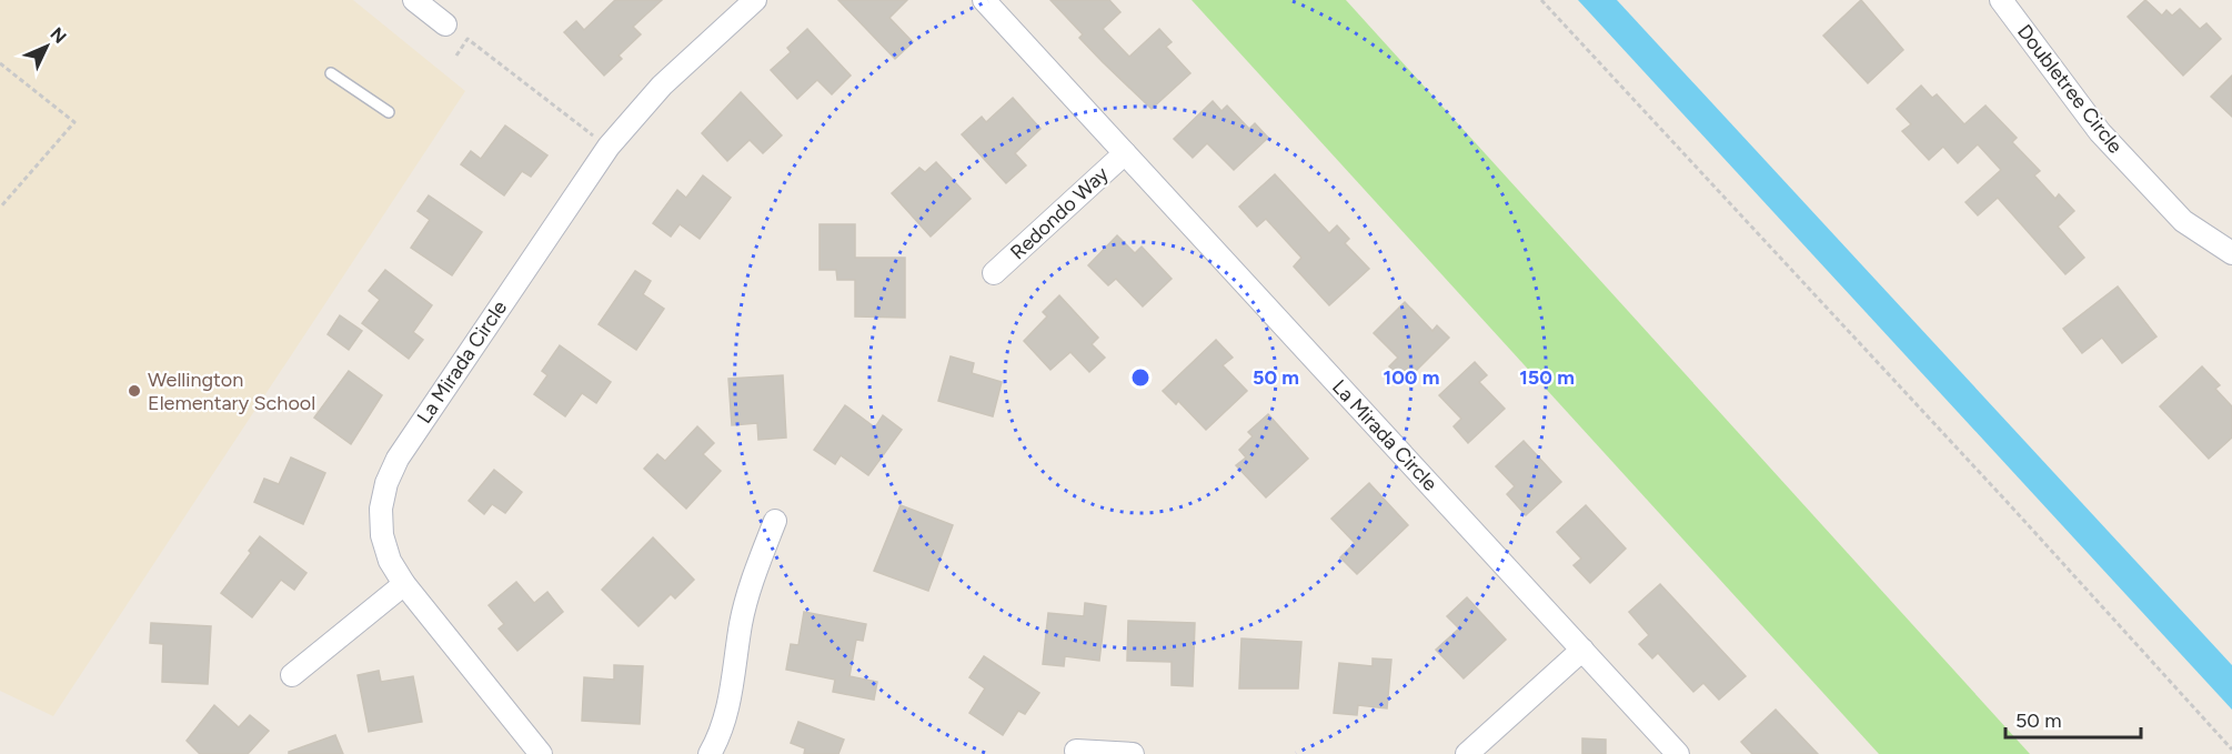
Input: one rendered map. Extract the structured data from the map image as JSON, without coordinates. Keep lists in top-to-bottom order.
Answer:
{
  "streets": {
    "street": ["Doubletree Circle", "Redondo Way", "La Mirada Circle"]
  },
  "crossings": [
    ["Redondo Way", "La Mirada Circle"]
  ],
  "places": ["Wellington Elementary School"],
  "scale_bar": "50 m",
  "north": "top right",
  "rings": ["50 m", "100 m", "150 m"]
}
